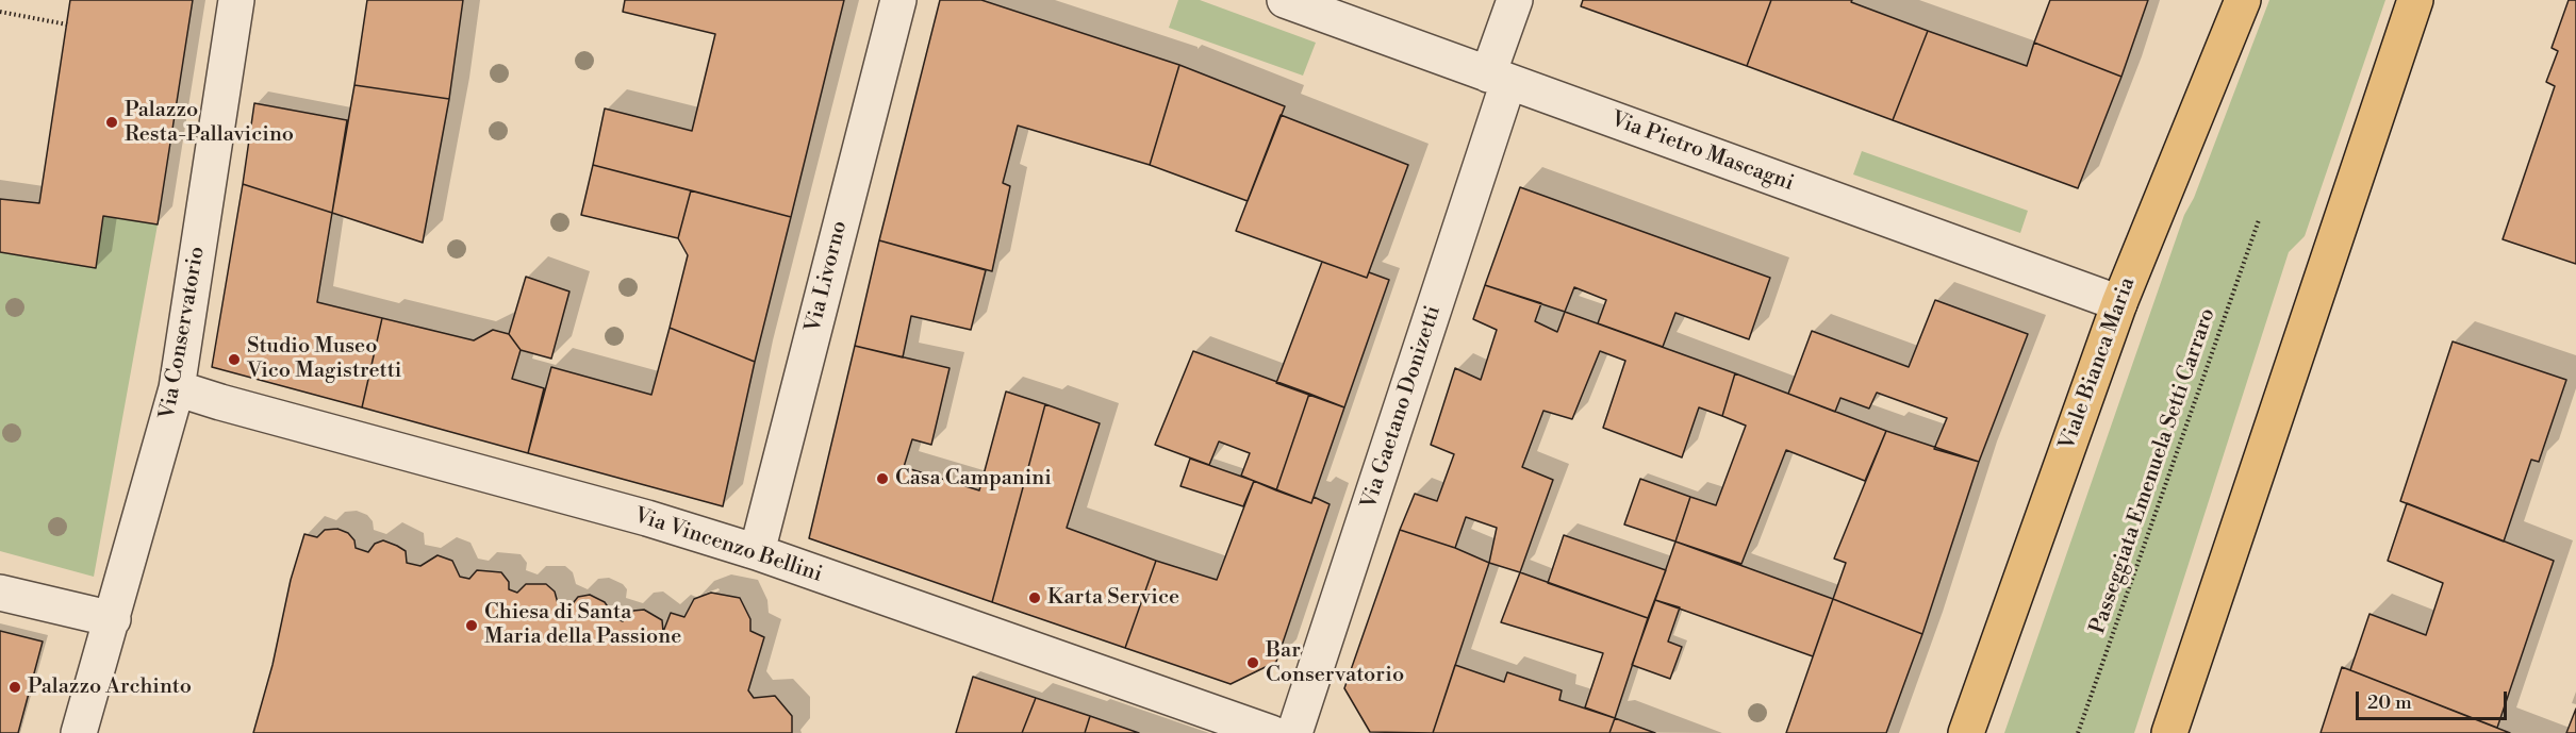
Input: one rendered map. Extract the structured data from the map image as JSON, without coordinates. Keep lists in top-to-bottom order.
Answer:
{
  "streets": {
    "main road": ["Viale Bianca Maria"],
    "street": [
      "Via Pietro Mascagni",
      "Via Livorno",
      "Via Conservatorio",
      "Via Gaetano Donizetti",
      "Via Vincenzo Bellini"
    ],
    "path": ["Passeggiata Emenuela Setti Carraro"]
  },
  "crossings": [
    ["Via Pietro Mascagni", "Viale Bianca Maria"],
    ["Via Pietro Mascagni", "Via Gaetano Donizetti"],
    ["Via Livorno", "Via Vincenzo Bellini"],
    ["Via Conservatorio", "Via Vincenzo Bellini"]
  ],
  "places": [
    "Palazzo Resta-Pallavicino",
    "Studio Museo Vico Magistretti",
    "Casa Campanini",
    "Karta Service",
    "Chiesa di Santa Maria della Passione",
    "Bar Conservatorio",
    "Palazzo Archinto"
  ],
  "scale_bar": "20 m"
}
